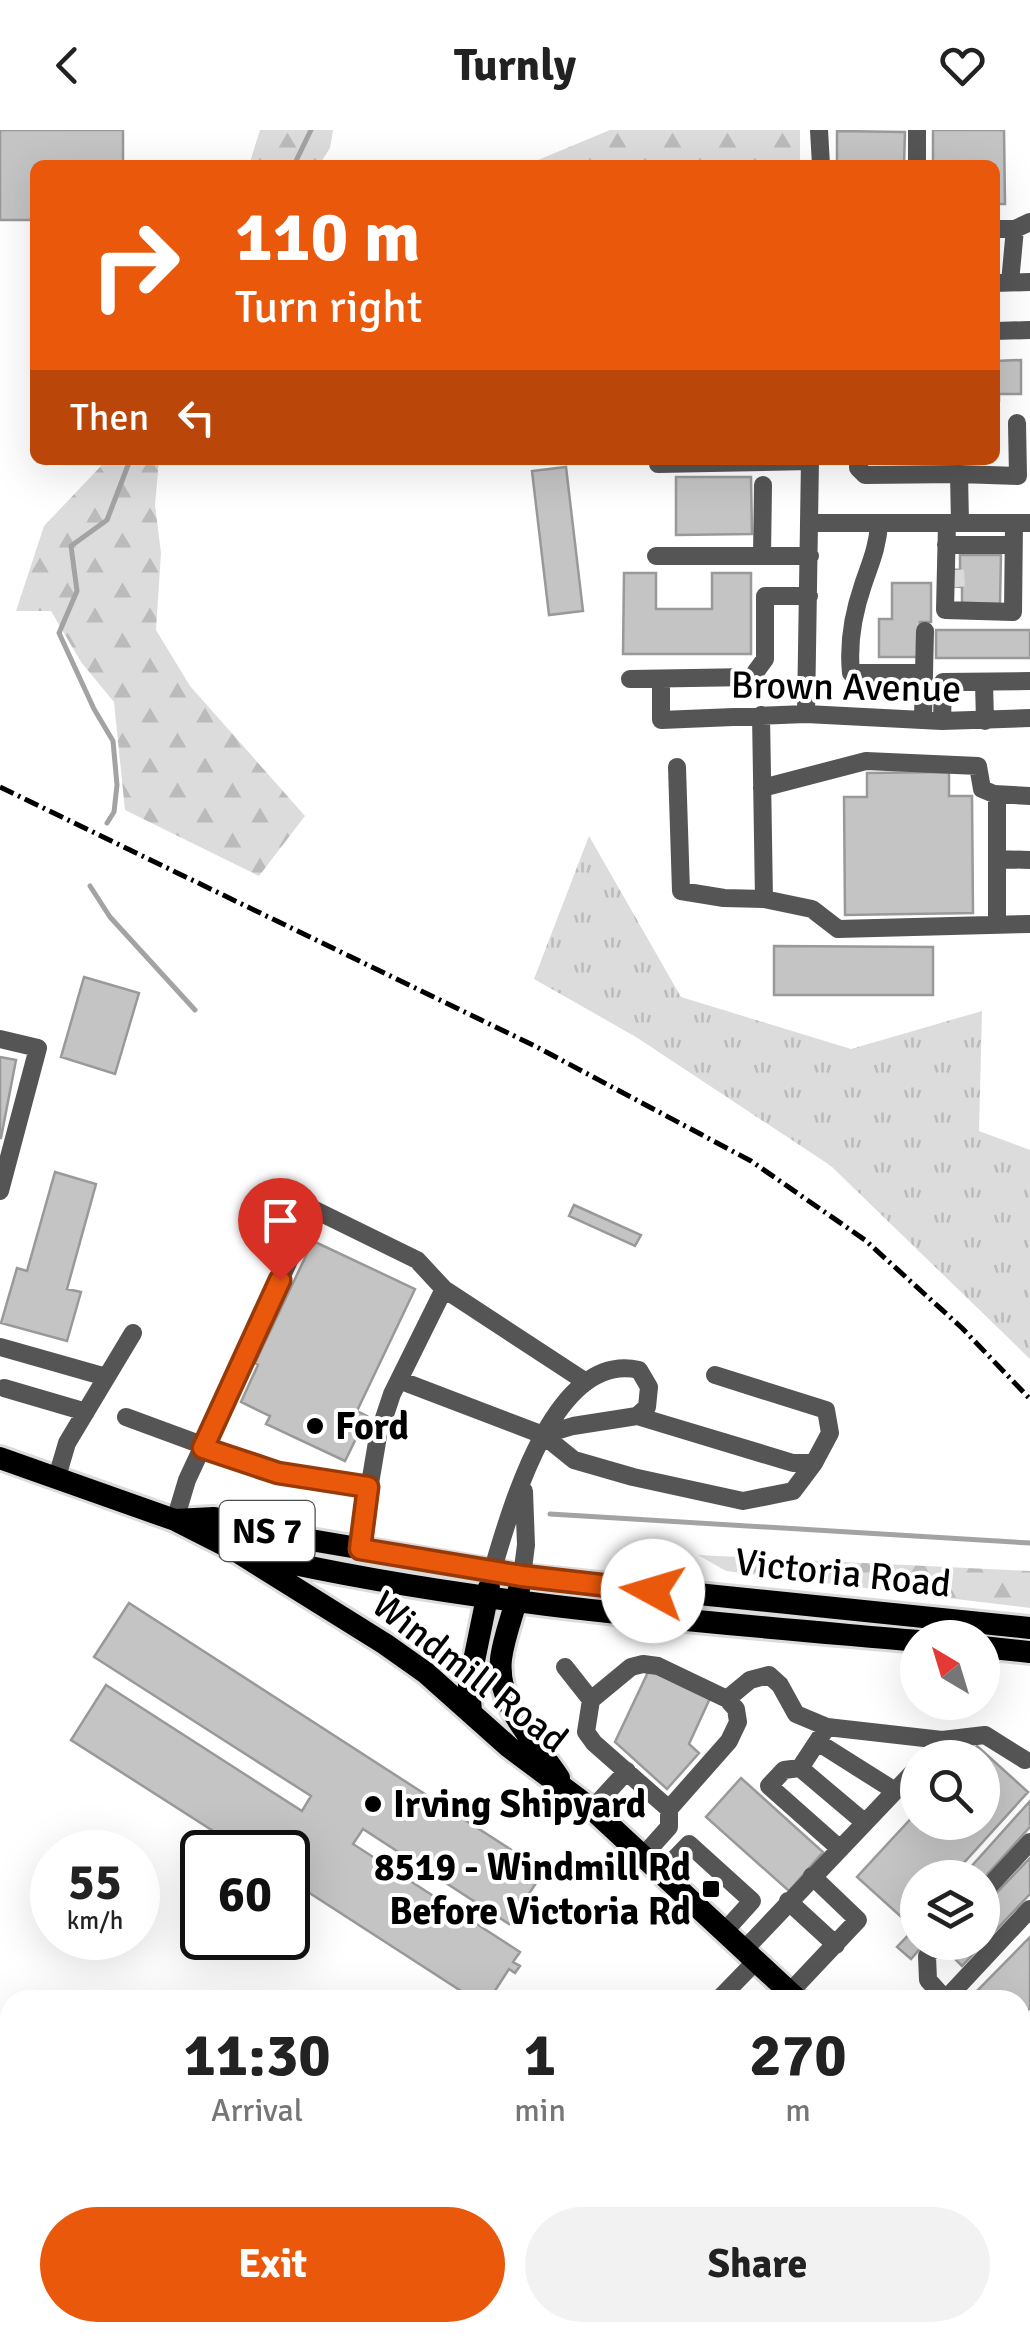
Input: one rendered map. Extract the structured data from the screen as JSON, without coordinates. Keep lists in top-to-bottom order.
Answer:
{
  "streets": {
    "main road": ["NS 7", "Victoria Road", "Windmill Road"],
    "street": ["Brown Avenue"]
  },
  "crossings": [
    ["Victoria Road", "Windmill Road"]
  ],
  "places": {
    "other": ["Ford", "Irving Shipyard"],
    "transit": ["8519 - Windmill Rd Before Victoria Rd"]
  },
  "north": "top left",
  "page": {
    "header": "Turnly",
    "turn": ["110 m", "Turn right"],
    "then": "Then",
    "speed": "55 km/h",
    "limit": "60",
    "eta": [
      "11:30",
      "Arrival",
      "1",
      "min",
      "270",
      "m"
    ],
    "buttons": ["Exit", "Share"]
  }
}
